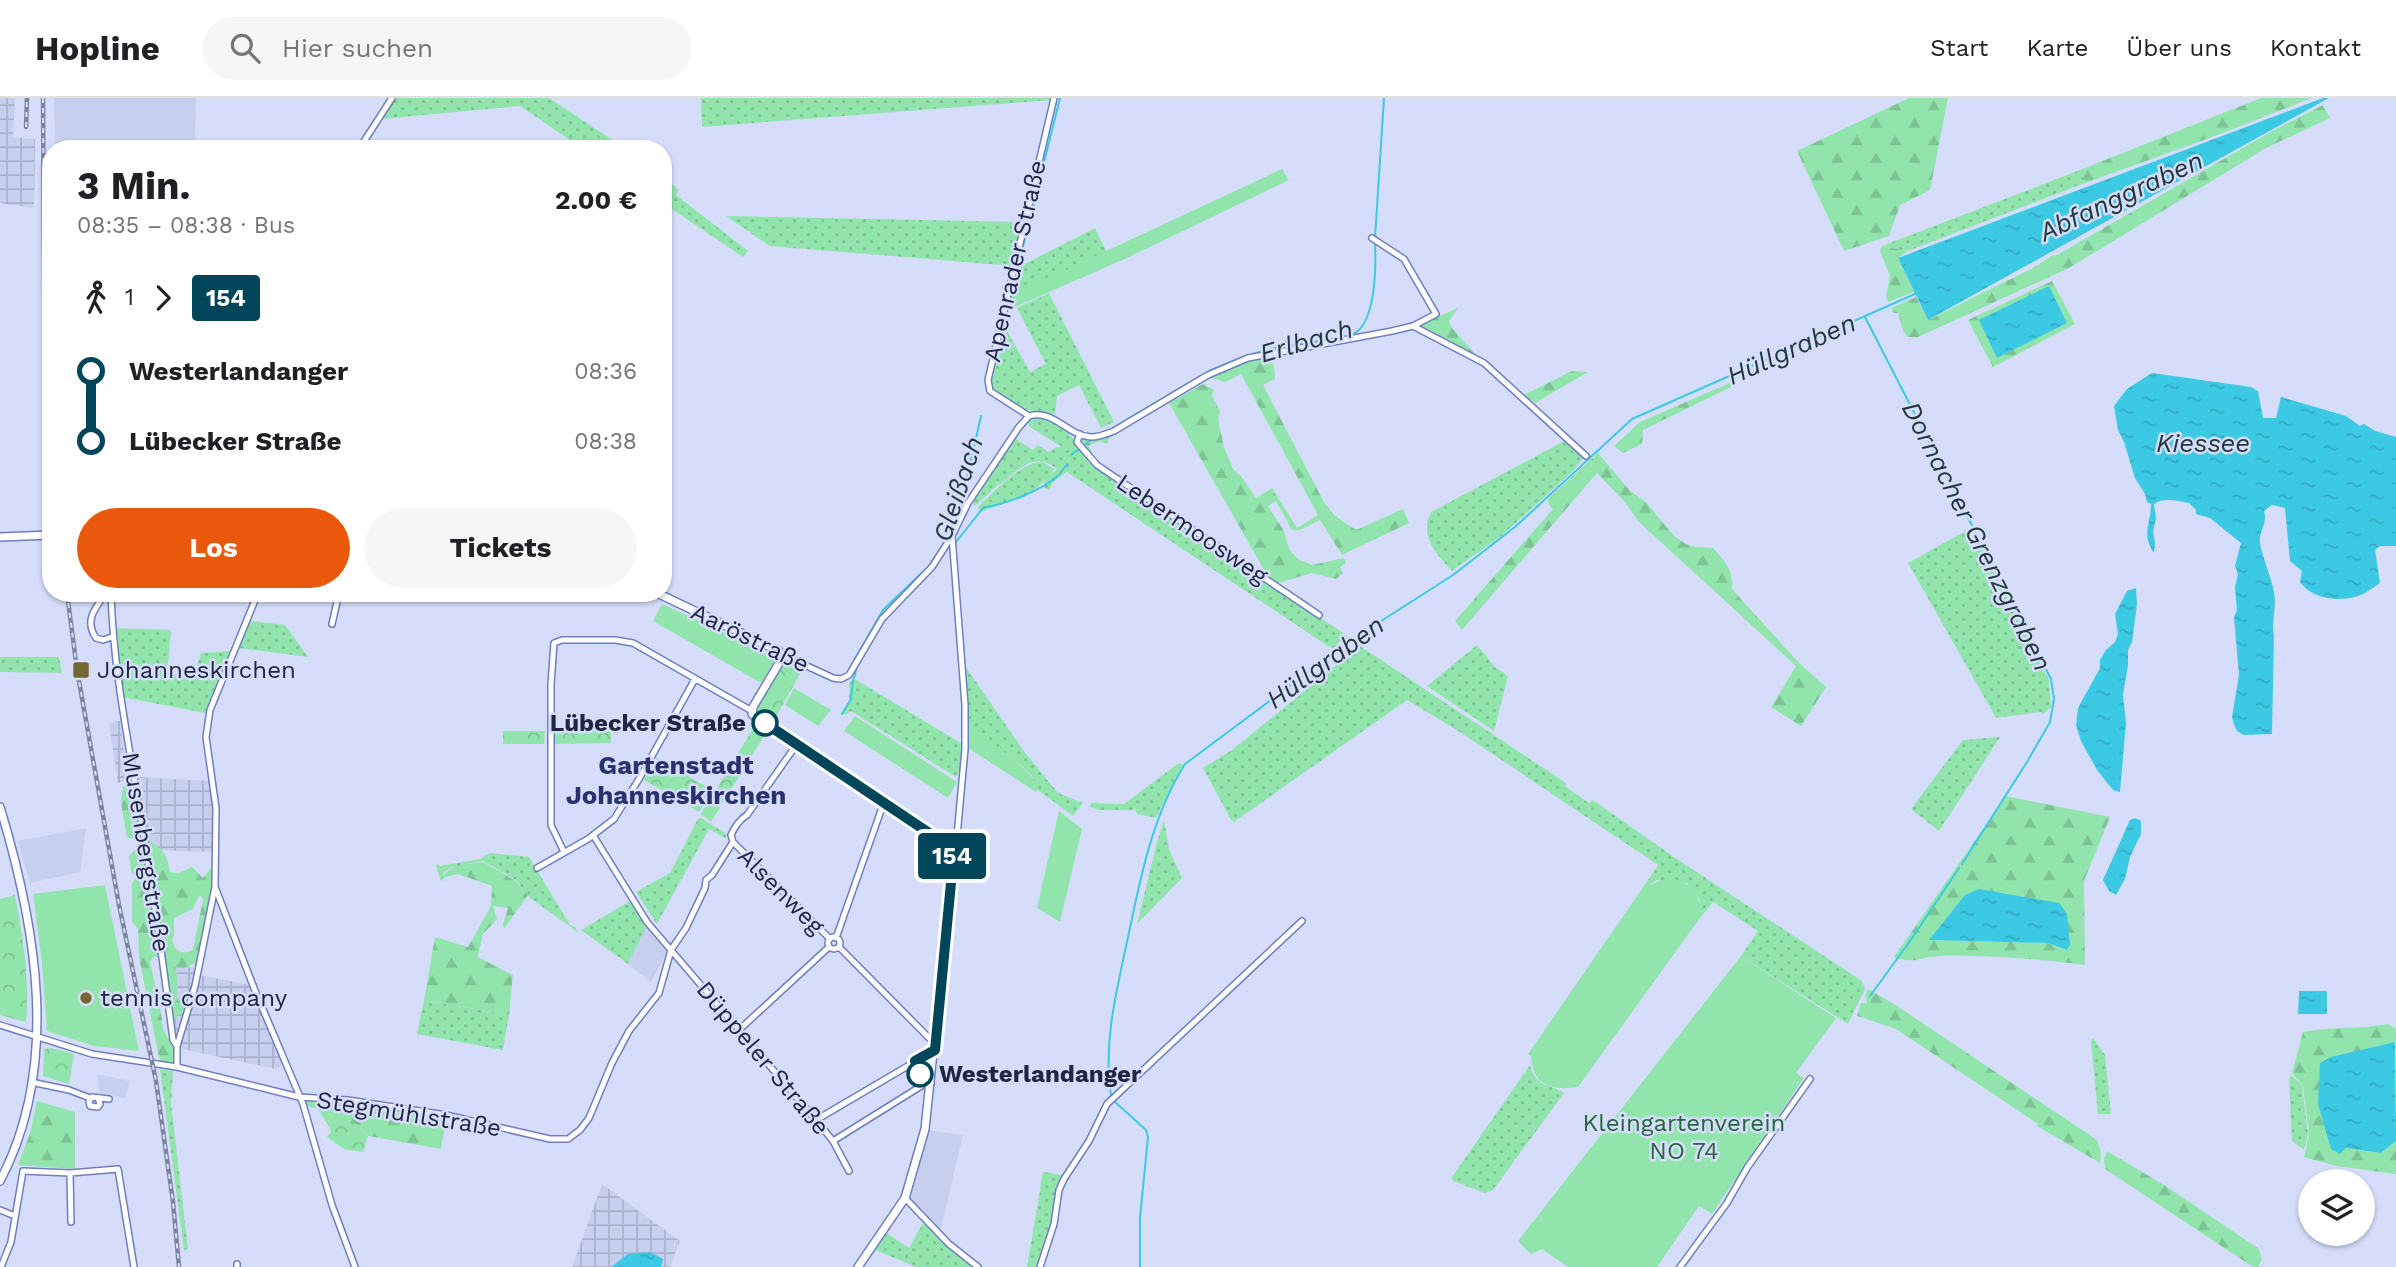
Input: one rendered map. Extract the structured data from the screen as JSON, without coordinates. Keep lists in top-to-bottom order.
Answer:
{
  "streets": {
    "street": [
      "Apenrader Straße",
      "Lebermoosweg",
      "Aaröstraße",
      "Musenbergstraße",
      "Alsenweg",
      "Düppeler Straße",
      "Stegmühlstraße"
    ]
  },
  "crossings": [
    ["Apenrader Straße", "Lebermoosweg"],
    ["Musenbergstraße", "Stegmühlstraße"],
    ["Düppeler Straße", "Stegmühlstraße"]
  ],
  "districts": ["Gartenstadt Johanneskirchen"],
  "water": [
    "Abfanggraben",
    "Erlbach",
    "Hüllgraben",
    "Kiessee",
    "Gleißach",
    "Dornacher Grenzgraben"
  ],
  "parks": ["Kleingartenverein NO 74"],
  "places": {
    "transit": ["Johanneskirchen"],
    "other": ["Lübecker Straße", "tennis company", "Westerlandanger"]
  },
  "lines": ["bus line 154"],
  "page": {
    "header": "Hopline",
    "search": "Hier suchen",
    "nav": [
      "Start",
      "Karte",
      "Über uns",
      "Kontakt"
    ],
    "on_map": "154",
    "heading": ["3 Min.", "08:35 – 08:38 · Bus", "2.00 €"],
    "legs": ["1", "154"],
    "list": [
      {
        "name": "Westerlandanger",
        "value": "08:36"
      },
      {
        "name": "Lübecker Straße",
        "value": "08:38"
      }
    ],
    "buttons": ["Los", "Tickets"]
  }
}
